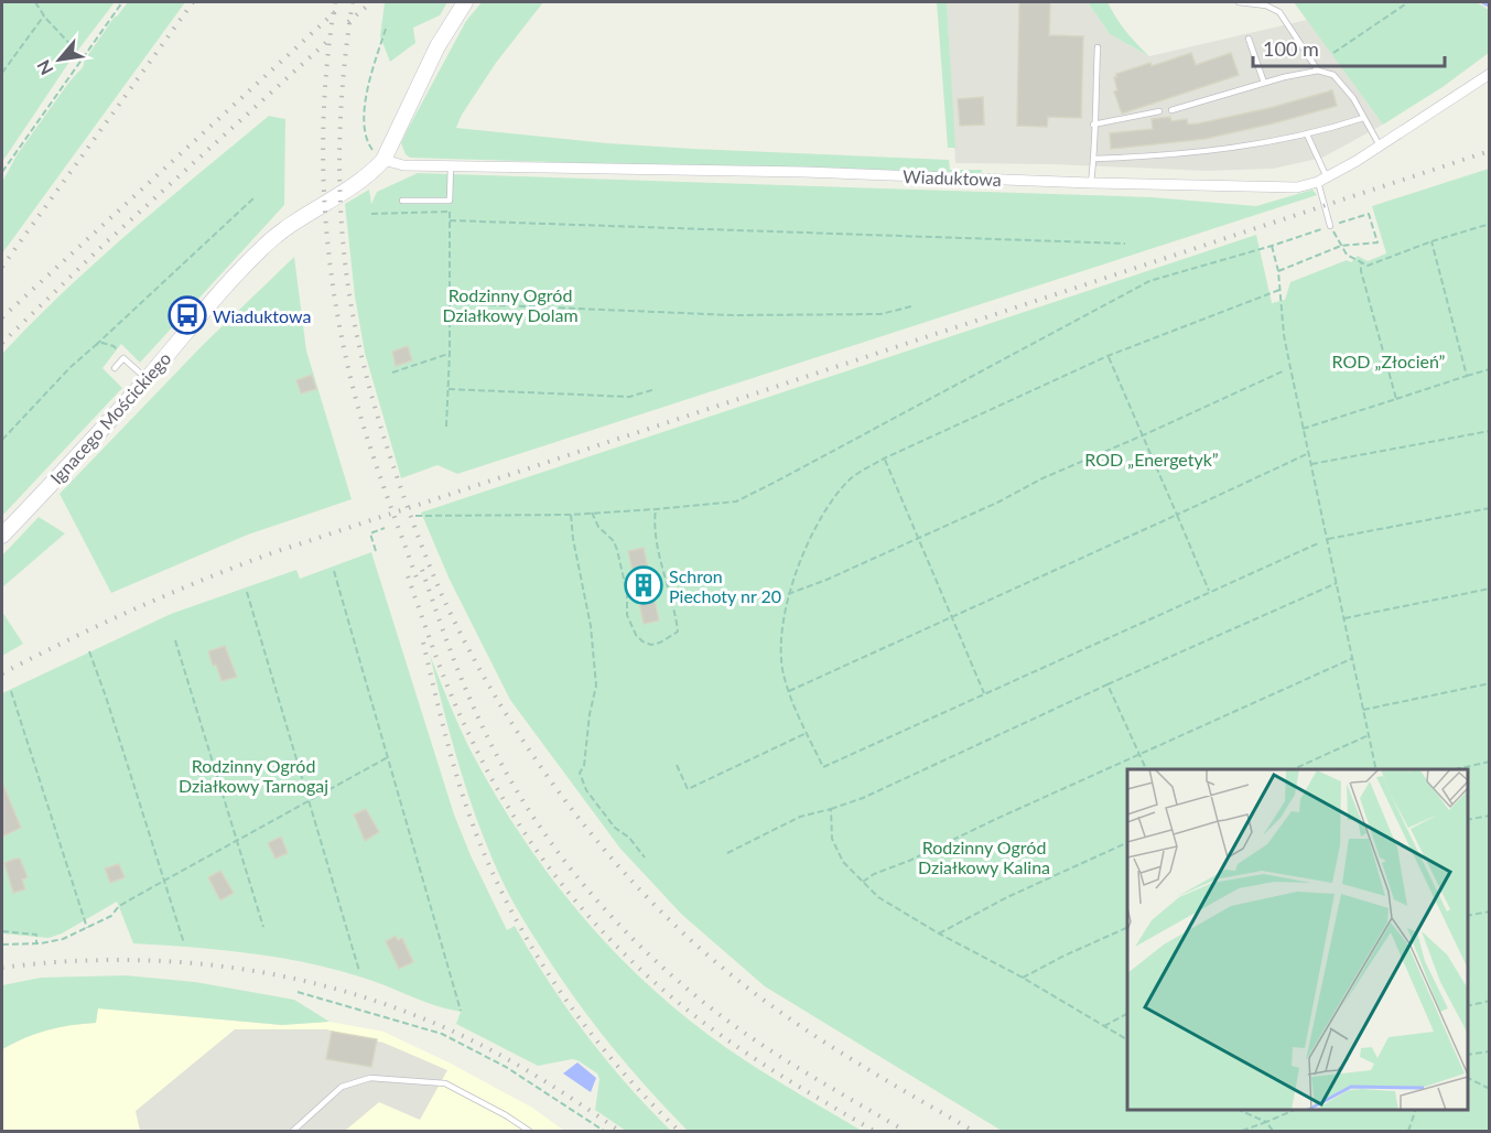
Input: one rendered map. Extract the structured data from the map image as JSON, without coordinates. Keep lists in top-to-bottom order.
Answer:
{
  "streets": {
    "street": ["Wiaduktowa", "Ignacego Mościckiego"]
  },
  "crossings": [
    ["Wiaduktowa", "Ignacego Mościckiego"]
  ],
  "parks": [
    "Rodzinny Ogród Działkowy Dolam",
    "ROD „Złocień”",
    "ROD „Energetyk”",
    "Rodzinny Ogród Działkowy Tarnogaj",
    "Rodzinny Ogród Działkowy Kalina"
  ],
  "places": {
    "bus stop": ["Wiaduktowa"],
    "building": ["Schron Piechoty nr 20"]
  },
  "scale_bar": "100 m",
  "north": "bottom left"
}
